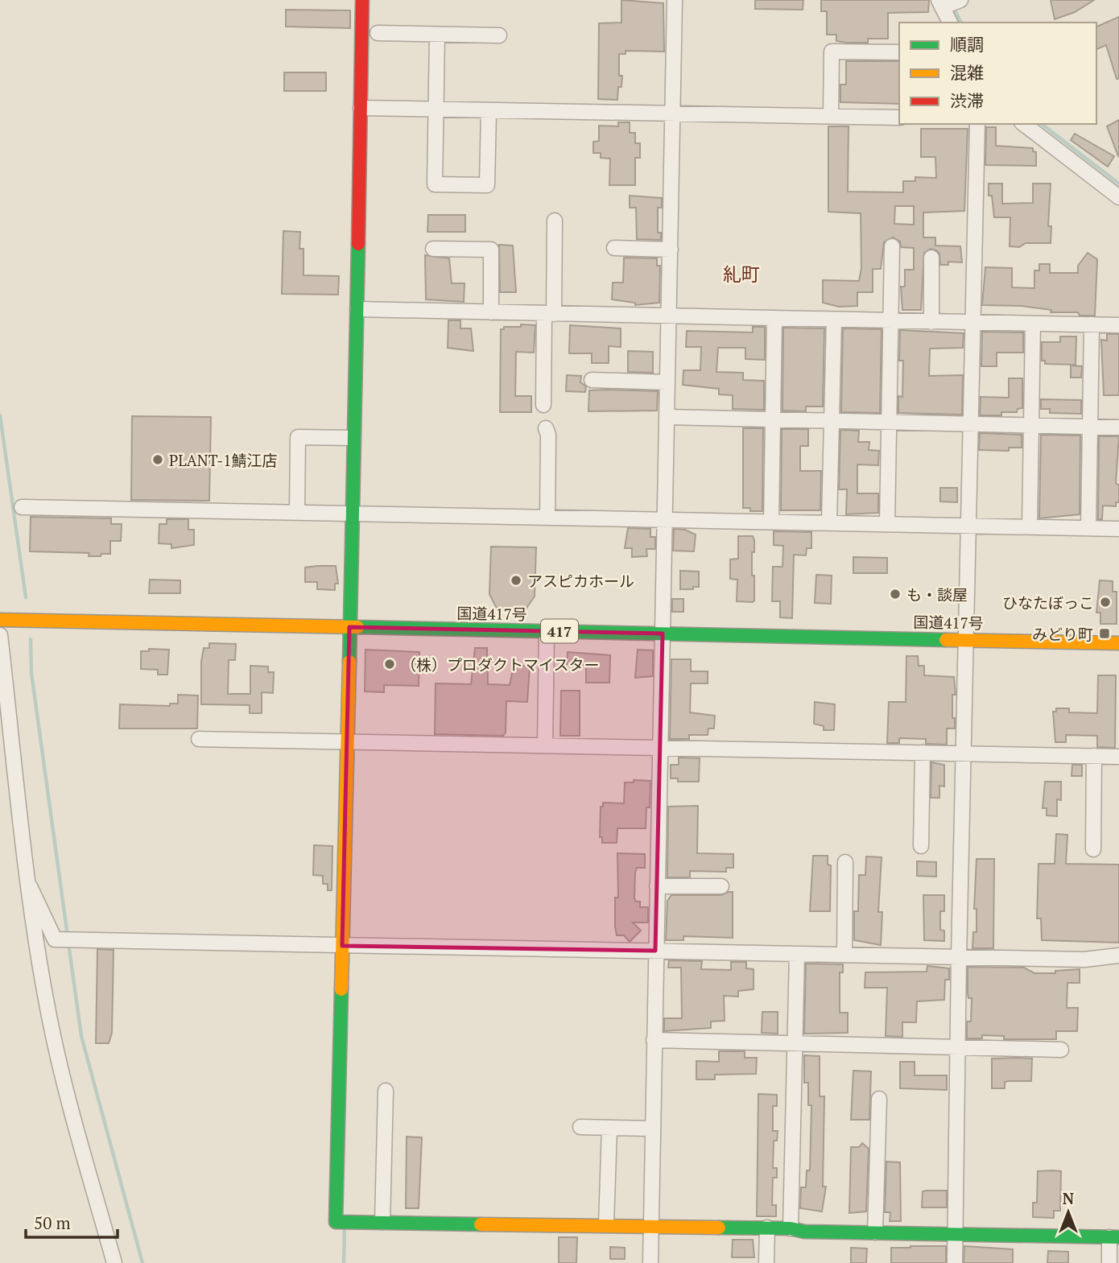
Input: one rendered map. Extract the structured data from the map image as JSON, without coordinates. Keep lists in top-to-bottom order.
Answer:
{
  "streets": {
    "main road": ["国道417号", "417"]
  },
  "districts": ["糺町"],
  "places": {
    "other": [
      "PLANT-1鯖江店",
      "アスピカホール",
      "も・談屋",
      "ひなたぼっこ",
      "（株）プロダクトマイスター"
    ],
    "transit": ["みどり町"]
  },
  "legend": ["順調", "混雑", "渋滞"],
  "scale_bar": "50 m",
  "north": "top"
}
